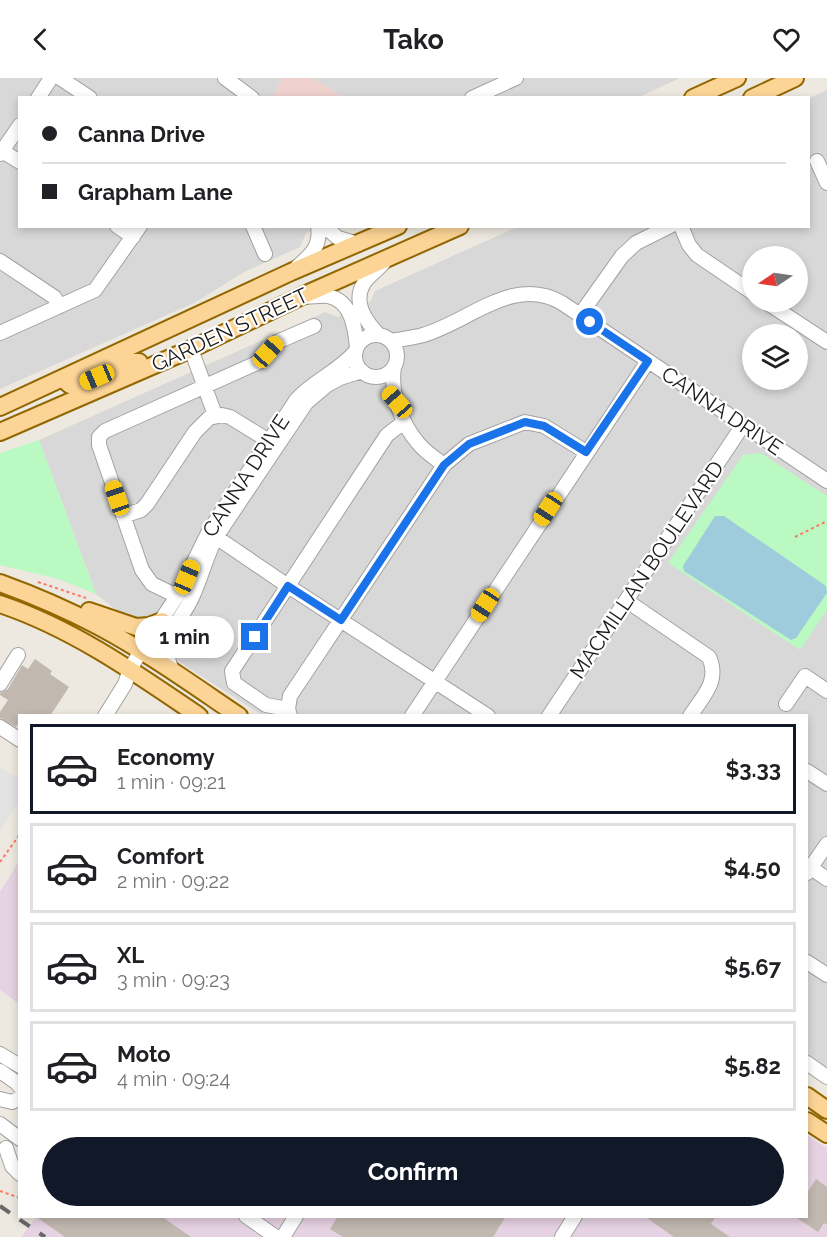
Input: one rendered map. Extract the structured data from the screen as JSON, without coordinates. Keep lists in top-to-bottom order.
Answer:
{
  "streets": {
    "main road": ["GARDEN STREET"],
    "street": ["CANNA DRIVE", "MACMILLAN BOULEVARD"]
  },
  "crossings": [
    ["CANNA DRIVE", "MACMILLAN BOULEVARD"]
  ],
  "north": "left",
  "page": {
    "header": "Tako",
    "banner": ["Canna Drive", "Grapham Lane"],
    "bubble": "1 min",
    "list": [
      {
        "name": "Economy",
        "note": "1 min · 09:21",
        "value": "$3.33"
      },
      {
        "name": "Comfort",
        "note": "2 min · 09:22",
        "value": "$4.50"
      },
      {
        "name": "XL",
        "note": "3 min · 09:23",
        "value": "$5.67"
      },
      {
        "name": "Moto",
        "note": "4 min · 09:24",
        "value": "$5.82"
      }
    ],
    "buttons": "Confirm"
  }
}
